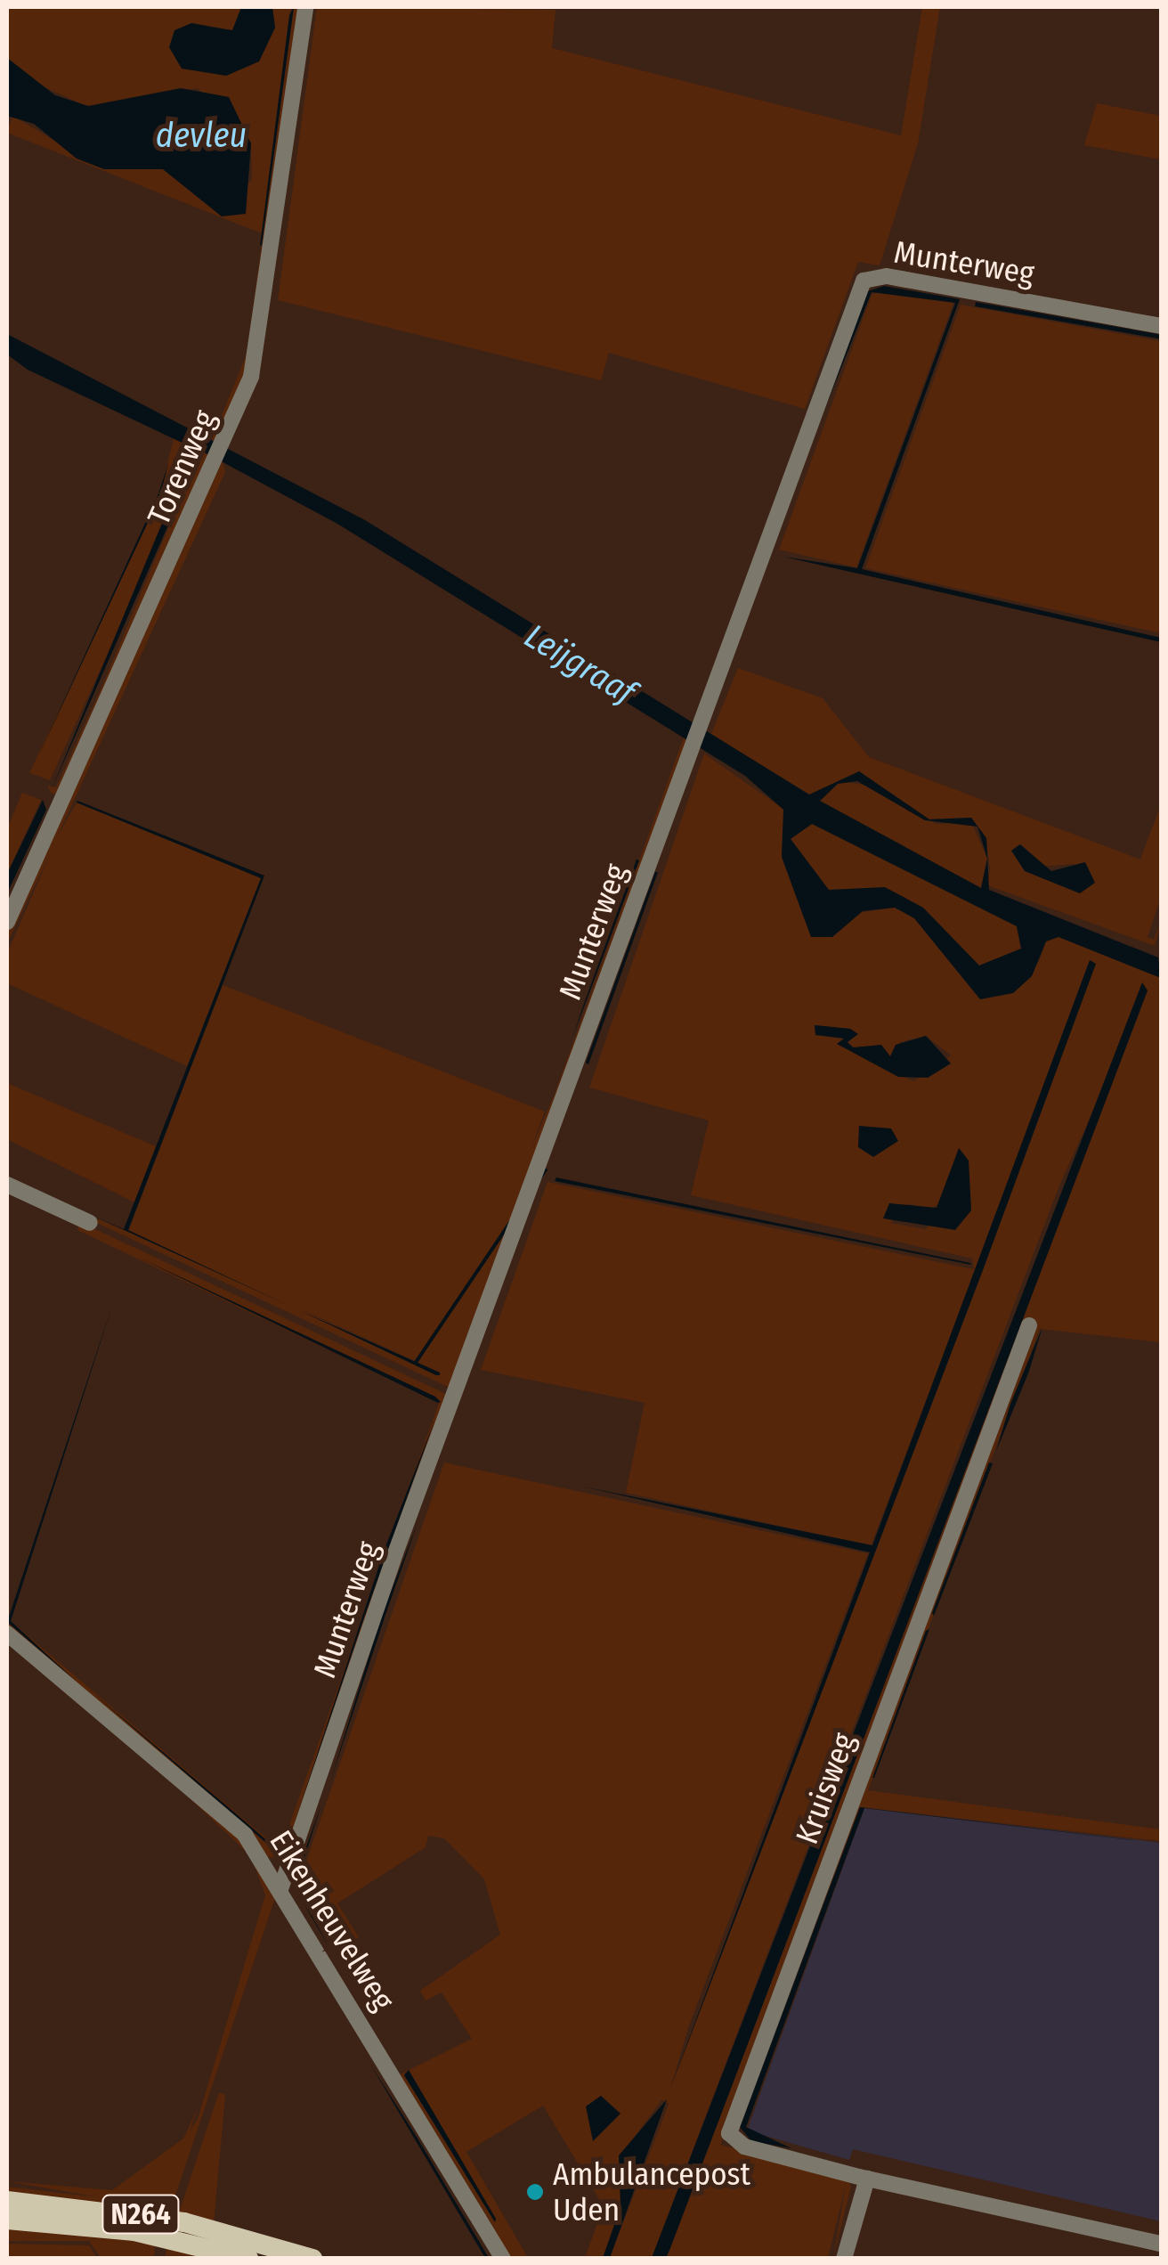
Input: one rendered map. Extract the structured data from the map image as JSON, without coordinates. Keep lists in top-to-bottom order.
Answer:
{
  "streets": {
    "main road": ["N264"],
    "street": [
      "Munterweg",
      "Torenweg",
      "Kruisweg",
      "Eikenheuvelweg"
    ]
  },
  "crossings": [
    ["Munterweg", "Eikenheuvelweg"]
  ],
  "water": ["devleu", "Leijgraaf"],
  "places": ["Ambulancepost Uden"]
}
